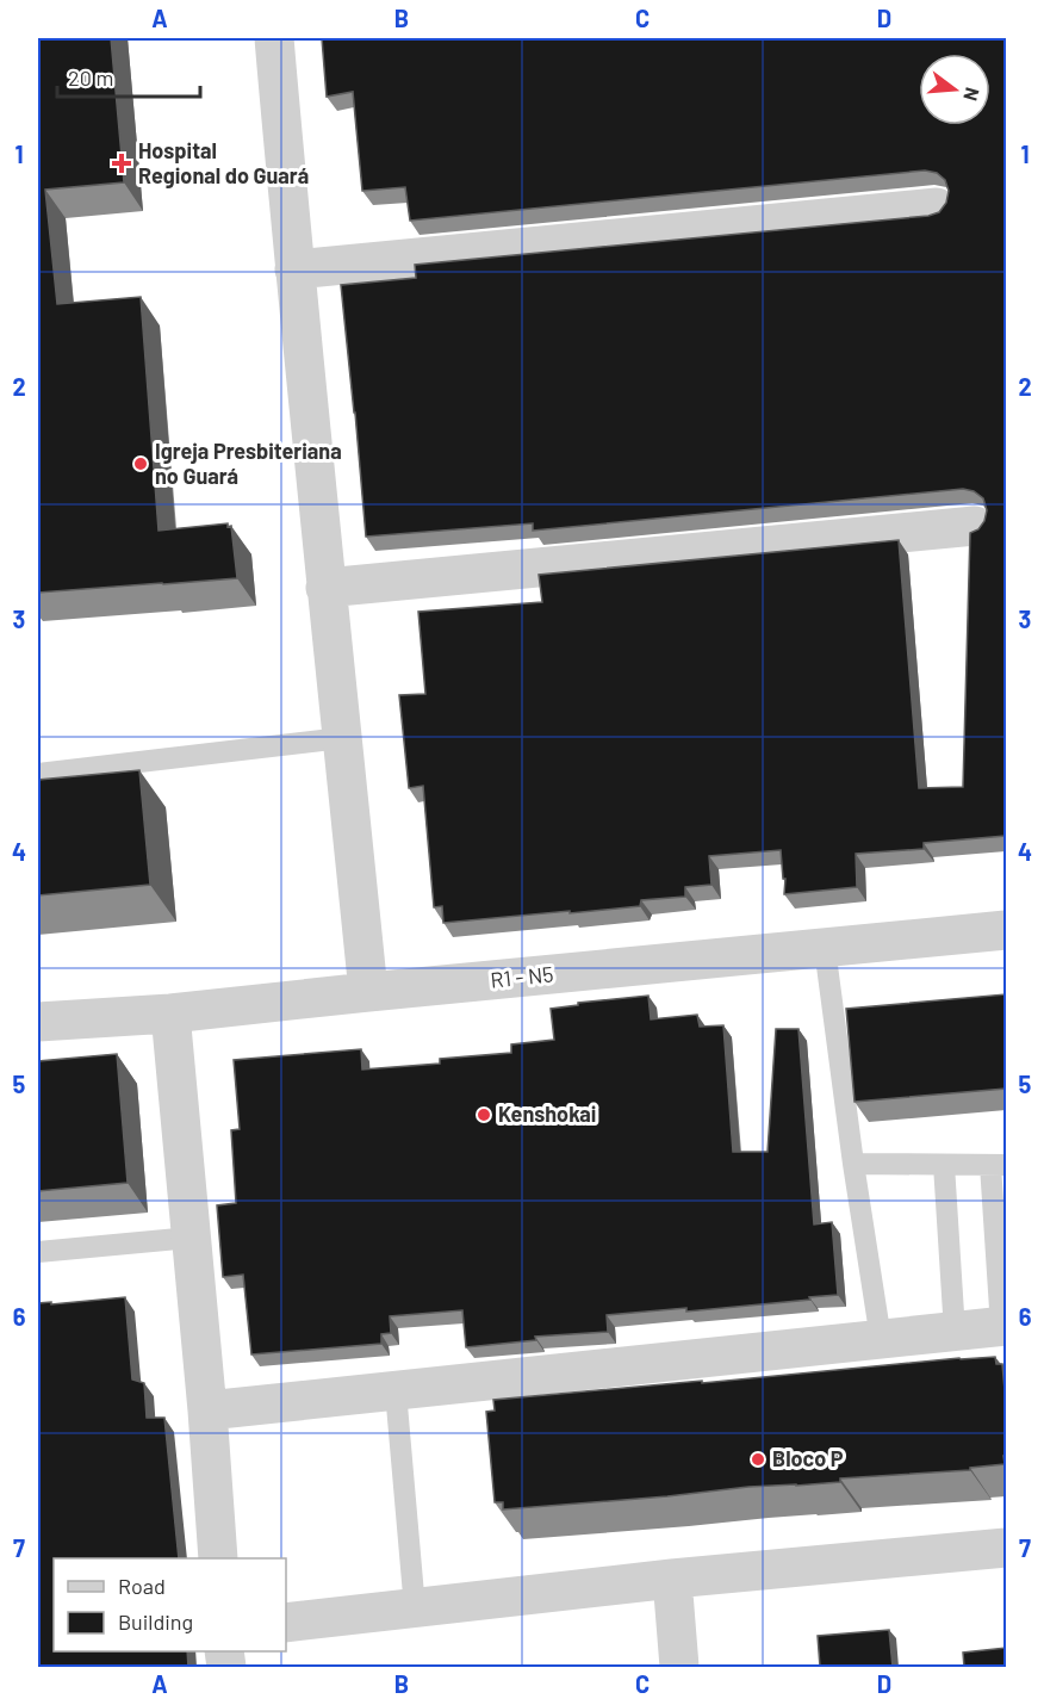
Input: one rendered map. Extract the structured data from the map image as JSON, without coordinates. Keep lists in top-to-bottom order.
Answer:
{
  "streets": {
    "street": ["R1 - N5"]
  },
  "places": {
    "health": ["Hospital Regional do Guará"],
    "other": ["Igreja Presbiteriana no Guará", "Kenshokai", "Bloco P"]
  },
  "legend": ["Road", "Building"],
  "scale_bar": "20 m",
  "north": "right",
  "grid": {
    "columns": [
      "A",
      "B",
      "C",
      "D"
    ],
    "rows": [
      "1",
      "2",
      "3",
      "4",
      "5",
      "6",
      "7"
    ]
  }
}
